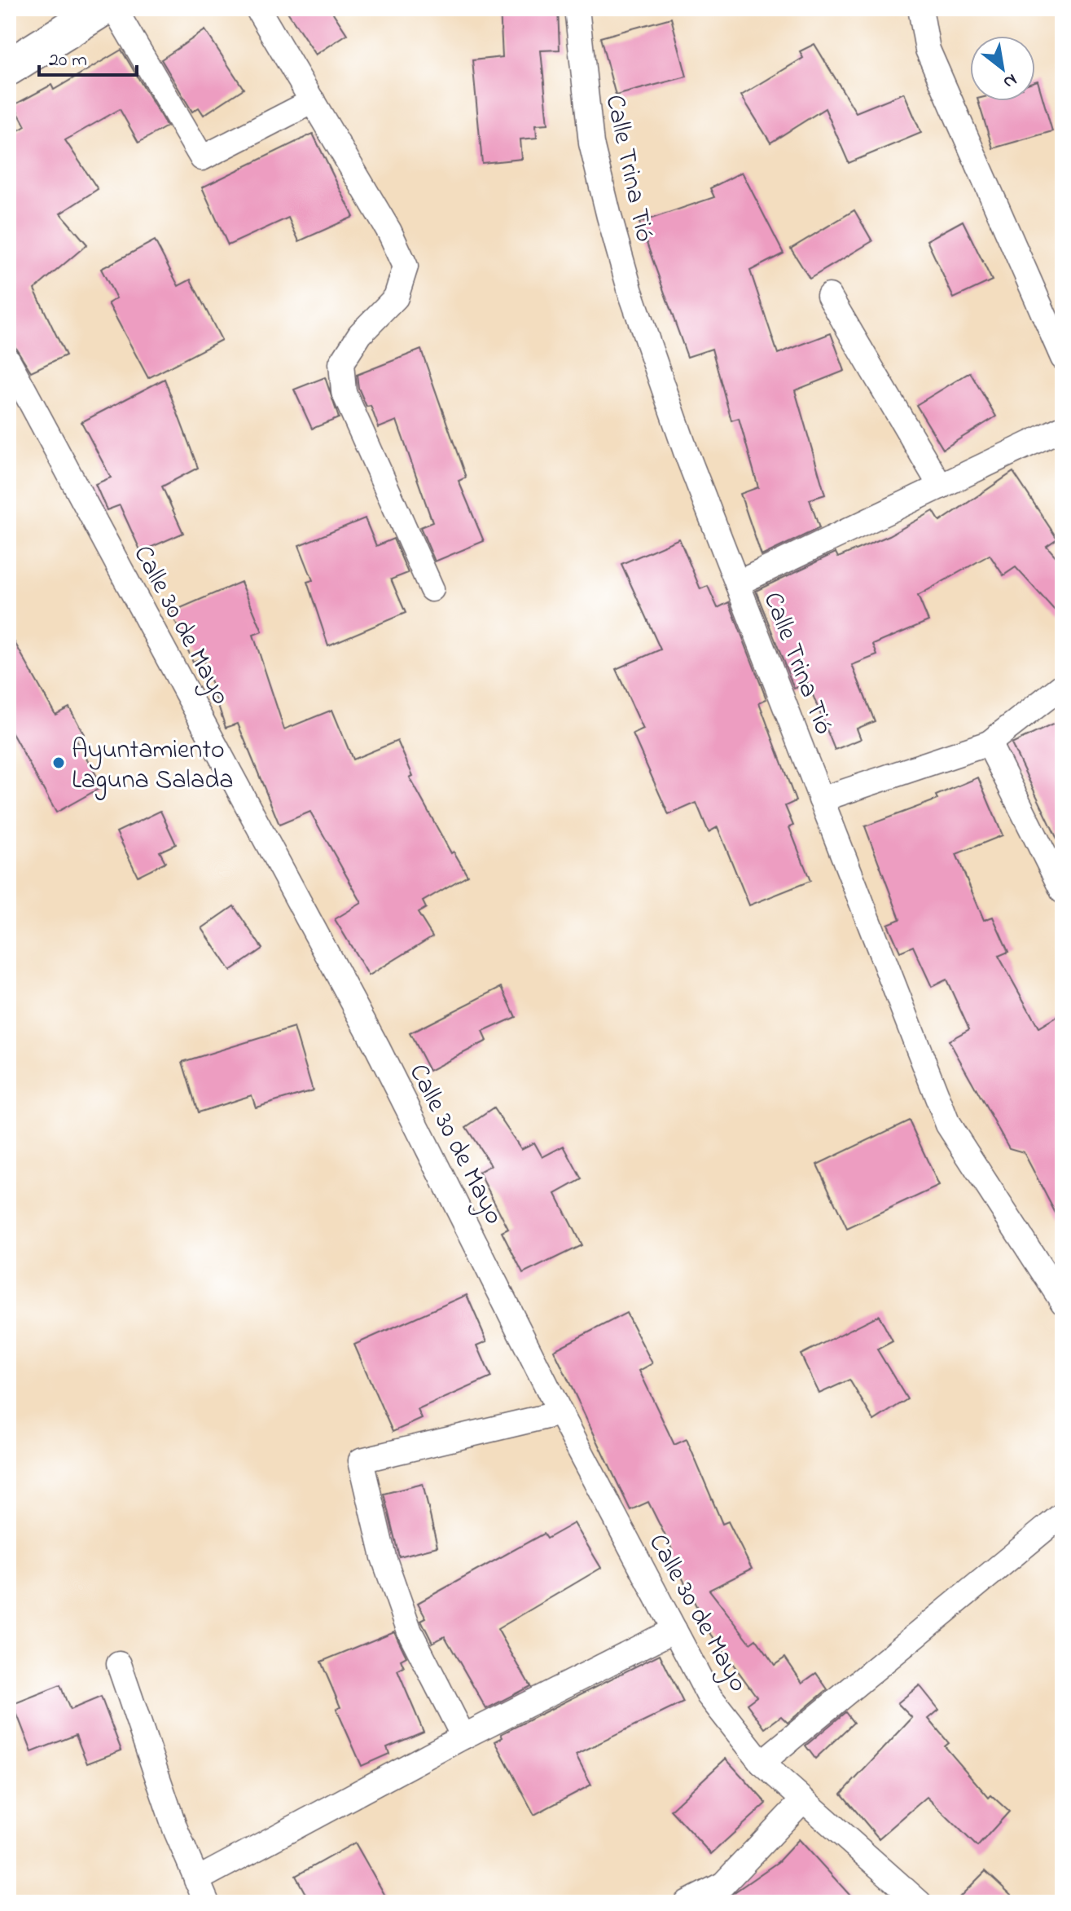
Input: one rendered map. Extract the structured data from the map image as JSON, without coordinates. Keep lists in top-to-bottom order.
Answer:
{
  "streets": {
    "street": ["Calle Trina Tió", "Calle 30 de Mayo"]
  },
  "places": ["Ayuntamiento Laguna Salada"],
  "scale_bar": "20 m",
  "north": "bottom right"
}
